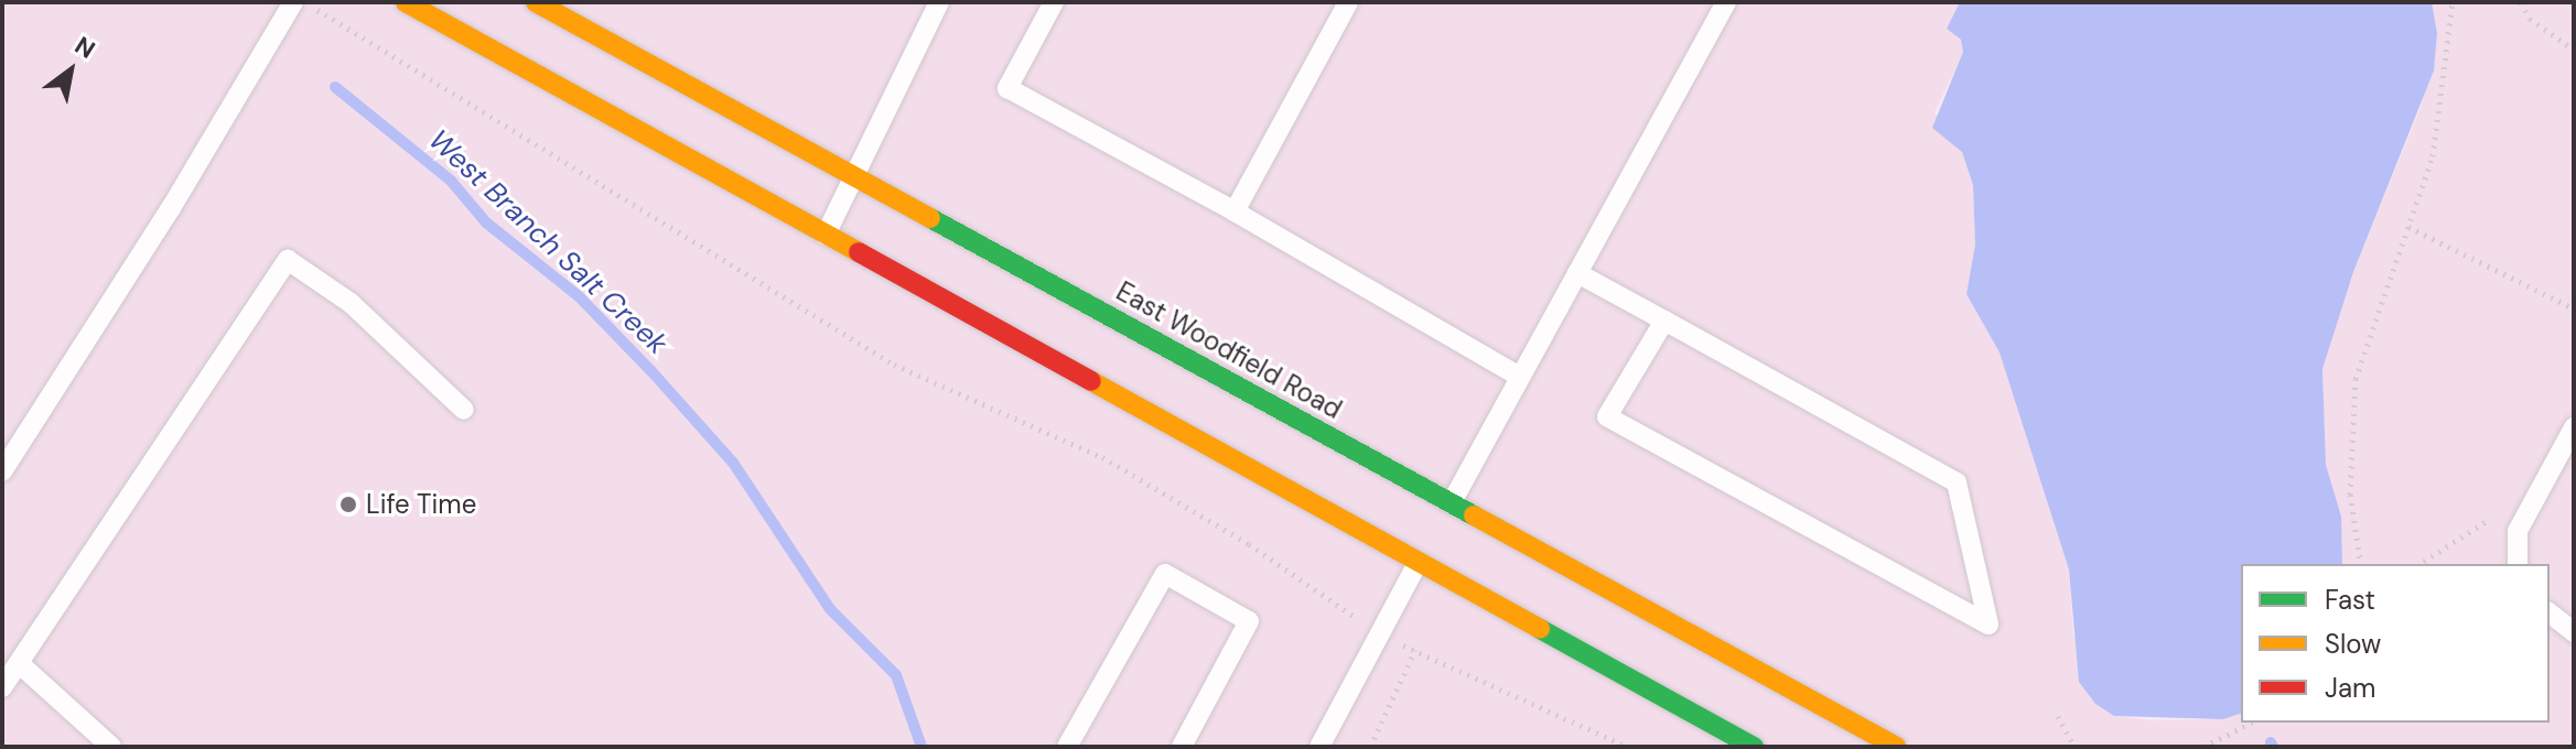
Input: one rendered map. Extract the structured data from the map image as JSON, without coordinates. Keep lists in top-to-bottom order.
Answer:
{
  "streets": {
    "street": ["East Woodfield Road"]
  },
  "water": ["West Branch Salt Creek"],
  "places": ["Life Time"],
  "legend": ["Fast", "Slow", "Jam"],
  "north": "top right"
}
